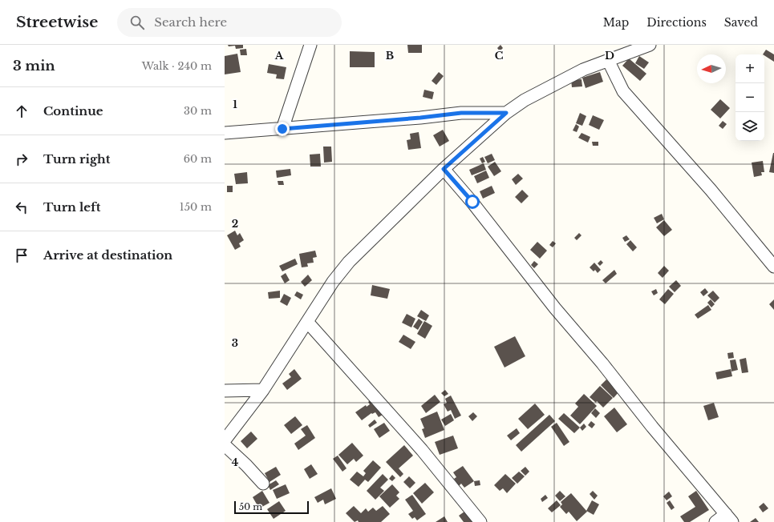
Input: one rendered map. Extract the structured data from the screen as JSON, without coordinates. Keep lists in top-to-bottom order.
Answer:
{
  "scale_bar": "50 m",
  "north": "left",
  "page": {
    "header": "Streetwise",
    "search": "Search here",
    "nav": ["Map", "Directions", "Saved"],
    "heading": ["3 min", "Walk · 240 m"],
    "map_buttons": ["+", "−"],
    "list": [
      ["Continue", "30 m"],
      ["Turn right", "60 m"],
      ["Turn left", "150 m"],
      "Arrive at destination"
    ],
    "scale": "50 m"
  },
  "grid": {
    "columns": [
      "A",
      "B",
      "C",
      "D"
    ],
    "rows": [
      "1",
      "2",
      "3",
      "4"
    ]
  }
}
